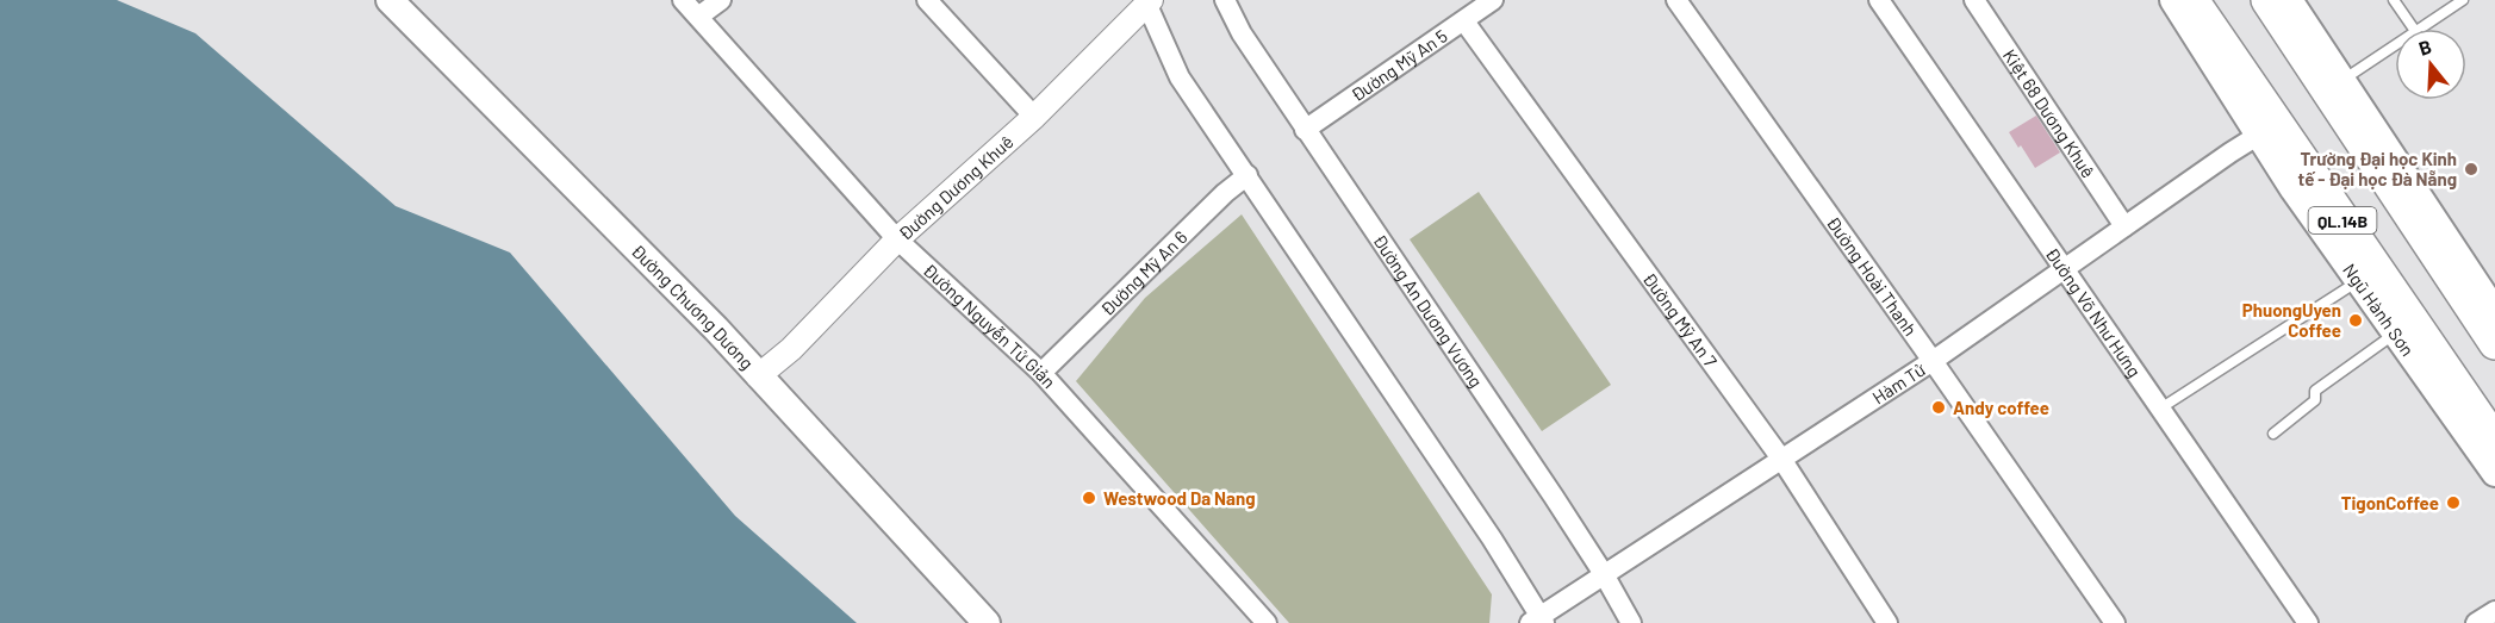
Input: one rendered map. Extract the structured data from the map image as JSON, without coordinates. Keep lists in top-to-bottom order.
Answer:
{
  "streets": {
    "highway": ["QL.14B", "Ngũ Hành Sơn"],
    "main road": ["Đường Chương Dương"],
    "street": [
      "Đường Mỹ An 5",
      "Kiệt 68 Dương Khuê",
      "Đường Dương Khuê",
      "Đường Mỹ An 6",
      "Đường Hoài Thanh",
      "Đường An Dương Vương",
      "Đường Võ Như Hưng",
      "Đường Mỹ An 7",
      "Đường Nguyễn Tử Giản",
      "Hàm Tử"
    ]
  },
  "crossings": [
    ["Đường Mỹ An 5", "Đường An Dương Vương"],
    ["Đường Mỹ An 5", "Đường Mỹ An 7"],
    ["Kiệt 68 Dương Khuê", "Hàm Tử"],
    ["Đường Dương Khuê", "Đường Chương Dương"],
    ["Đường Dương Khuê", "Đường Nguyễn Tử Giản"],
    ["Đường Mỹ An 6", "Đường Nguyễn Tử Giản"],
    ["Đường Hoài Thanh", "Hàm Tử"],
    ["Ngũ Hành Sơn", "Hàm Tử"],
    ["Đường An Dương Vương", "Hàm Tử"],
    ["Đường Võ Như Hưng", "Hàm Tử"],
    ["Đường Mỹ An 7", "Hàm Tử"]
  ],
  "places": [
    "Trường Đại học Kinh tế - Đại học Đà Nẵng",
    "PhuongUyen Coffee",
    "Andy coffee",
    "Westwood Da Nang",
    "TigonCoffee"
  ],
  "north": "top"
}
